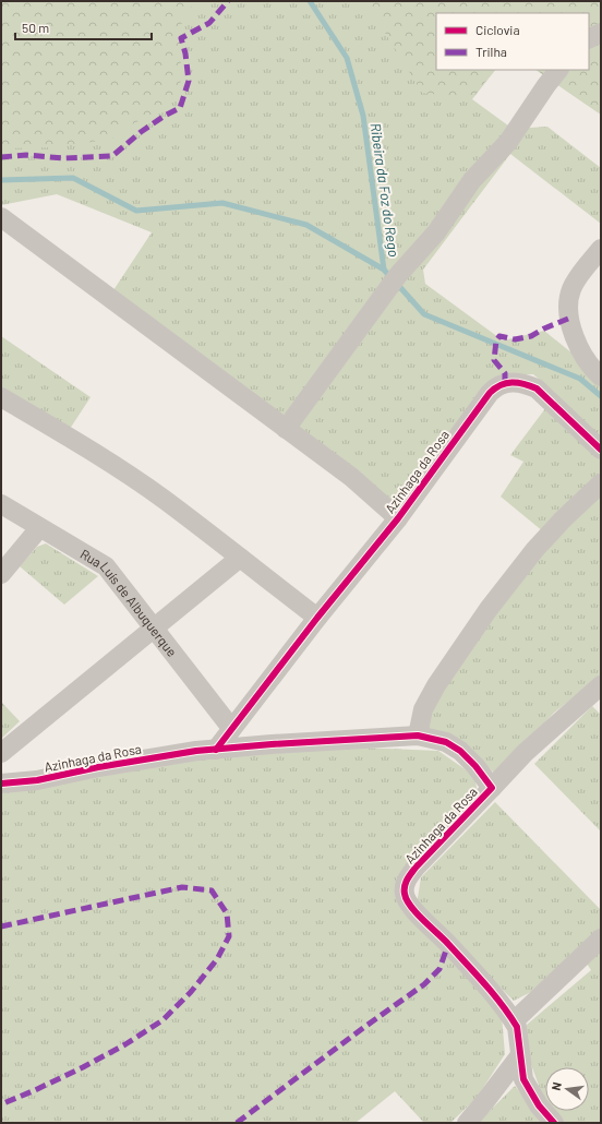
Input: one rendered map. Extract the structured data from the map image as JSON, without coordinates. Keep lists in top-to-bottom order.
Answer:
{
  "streets": {
    "street": ["Azinhaga da Rosa", "Rua Luís de Albuquerque"]
  },
  "crossings": [
    ["Azinhaga da Rosa", "Rua Luís de Albuquerque"]
  ],
  "water": ["Ribeira da Foz do Rego"],
  "legend": ["Ciclovia", "Trilha"],
  "scale_bar": "50 m",
  "north": "left"
}
